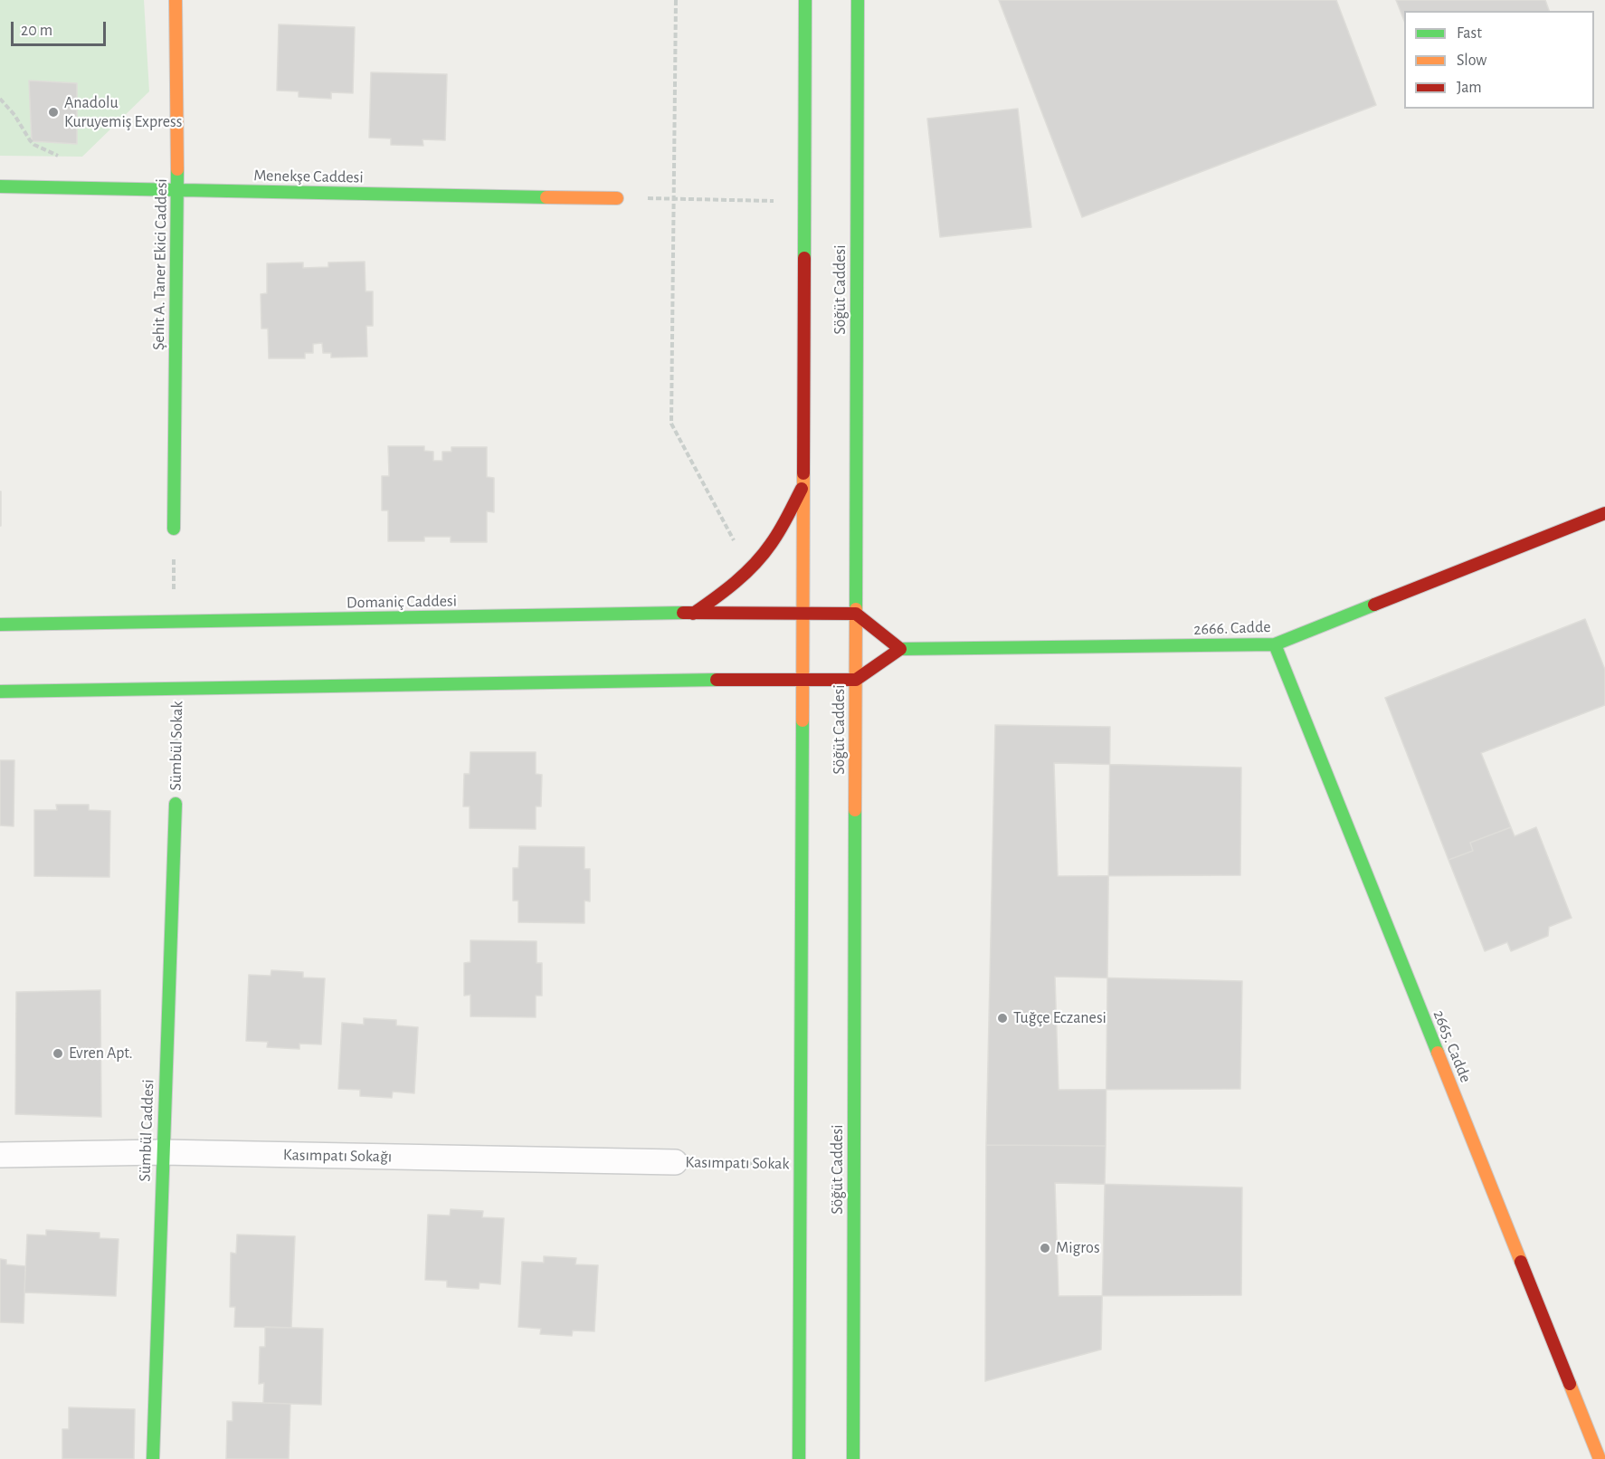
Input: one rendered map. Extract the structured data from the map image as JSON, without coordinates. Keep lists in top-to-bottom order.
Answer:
{
  "streets": {
    "main road": [
      "Menekşe Caddesi",
      "Şehit A. Taner Ekici Caddesi",
      "Söğüt Caddesi",
      "Domaniç Caddesi",
      "2666. Cadde",
      "2665. Cadde",
      "Sümbül Caddesi"
    ],
    "street": ["Kasımpatı Sokağı"],
    "path": ["Sümbül Sokak", "Kasımpatı Sokak"]
  },
  "crossings": [
    ["Menekşe Caddesi", "Şehit A. Taner Ekici Caddesi"],
    ["Söğüt Caddesi", "Domaniç Caddesi"],
    ["2666. Cadde", "2665. Cadde"],
    ["Sümbül Sokak", "Sümbül Caddesi"],
    ["Sümbül Caddesi", "Kasımpatı Sokağı"],
    ["Kasımpatı Sokağı", "Kasımpatı Sokak"]
  ],
  "places": [
    "Anadolu Kuruyemiş Express",
    "Tuğçe Eczanesi",
    "Evren Apt.",
    "Migros"
  ],
  "legend": ["Fast", "Slow", "Jam"],
  "scale_bar": "20 m"
}
